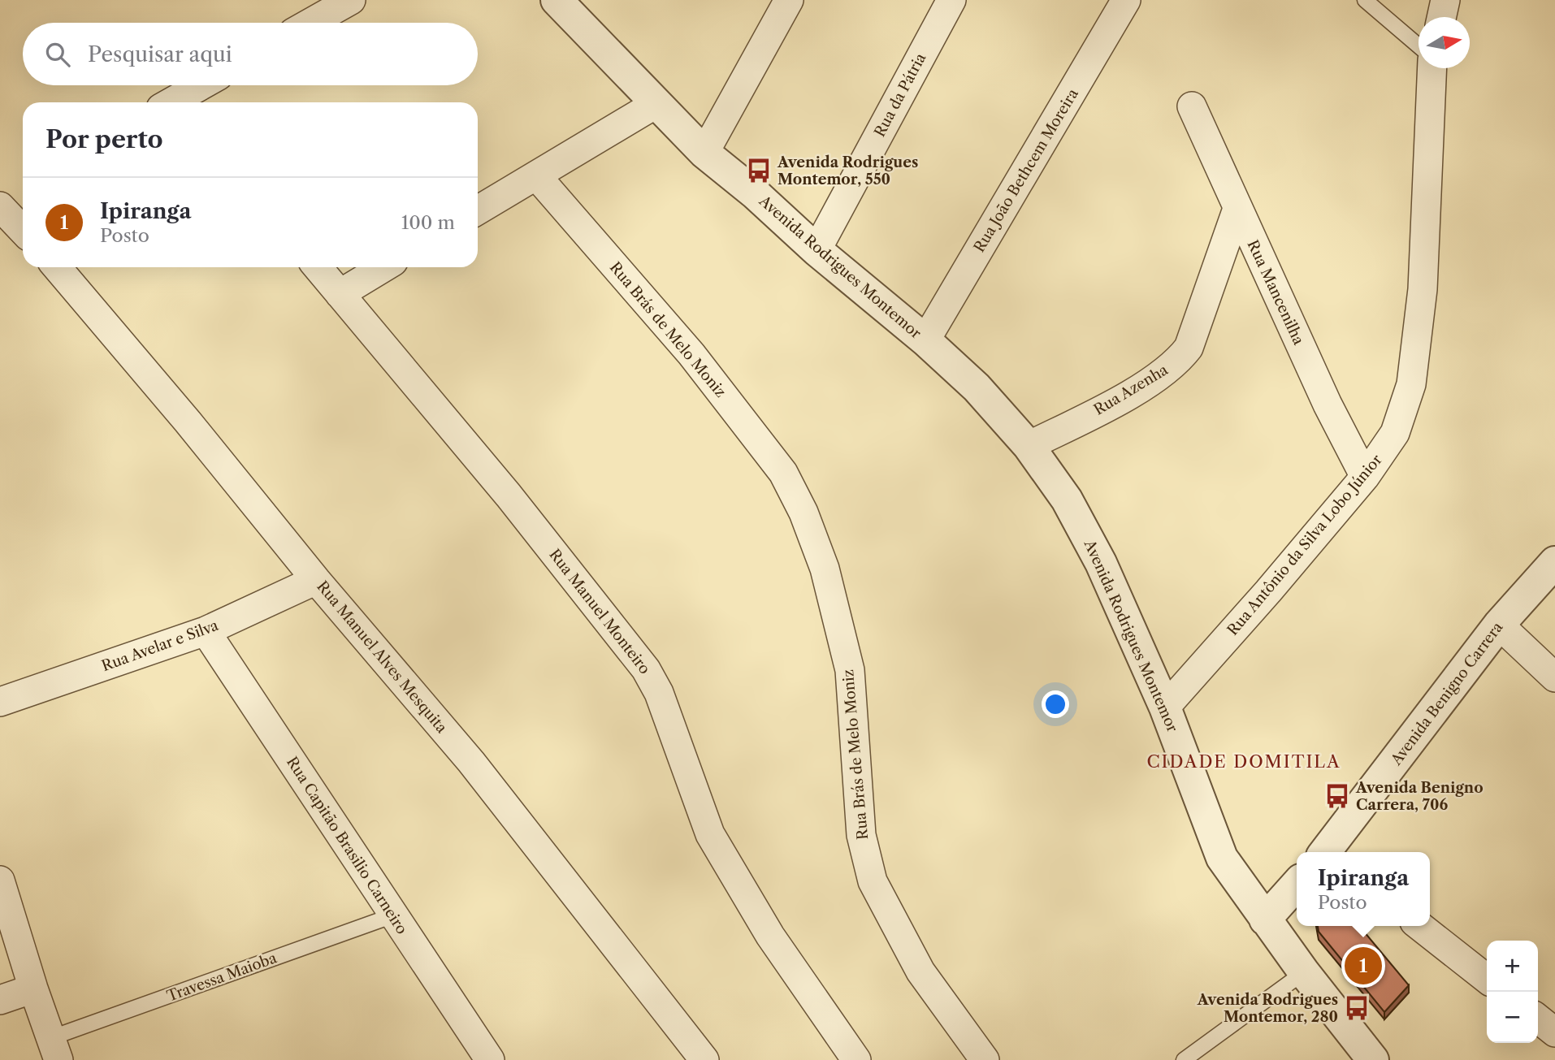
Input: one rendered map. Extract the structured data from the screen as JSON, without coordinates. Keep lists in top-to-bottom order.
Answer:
{
  "streets": {
    "street": [
      "Rua da Pátria",
      "Rua João Bethcem Moreira",
      "Avenida Rodrigues Montemor",
      "Rua Mancenilha",
      "Rua Brás de Melo Moniz",
      "Rua Azenha",
      "Rua Antônio da Silva Lobo Júnior",
      "Rua Manuel Monteiro",
      "Rua Avelar e Silva",
      "Rua Manuel Alves Mesquita",
      "Avenida Benigno Carrera",
      "Rua Capitão Brasilio Carneiro"
    ],
    "lane": ["Travessa Maioba"]
  },
  "crossings": [
    ["Rua da Pátria", "Avenida Rodrigues Montemor"],
    ["Rua João Bethcem Moreira", "Avenida Rodrigues Montemor"],
    ["Avenida Rodrigues Montemor", "Rua Azenha"],
    ["Avenida Rodrigues Montemor", "Rua Antônio da Silva Lobo Júnior"],
    ["Rua Mancenilha", "Rua Azenha"],
    ["Rua Mancenilha", "Rua Antônio da Silva Lobo Júnior"],
    ["Rua Avelar e Silva", "Rua Manuel Alves Mesquita"],
    ["Rua Avelar e Silva", "Rua Capitão Brasilio Carneiro"],
    ["Rua Capitão Brasilio Carneiro", "Travessa Maioba"]
  ],
  "districts": ["CIDADE DOMITILA"],
  "places": {
    "bus stop": ["Avenida Rodrigues Montemor, 550", "Avenida Benigno Carrera, 706", "Avenida Rodrigues Montemor, 280"]
  },
  "north": "right",
  "page": {
    "search": "Pesquisar aqui",
    "heading": "Por perto",
    "list": [
      {
        "mark": "1",
        "name": "Ipiranga",
        "note": "Posto",
        "value": "100 m"
      }
    ],
    "popup": ["Ipiranga", "Posto"],
    "map_buttons": ["+", "−"],
    "pins": "1"
  }
}
